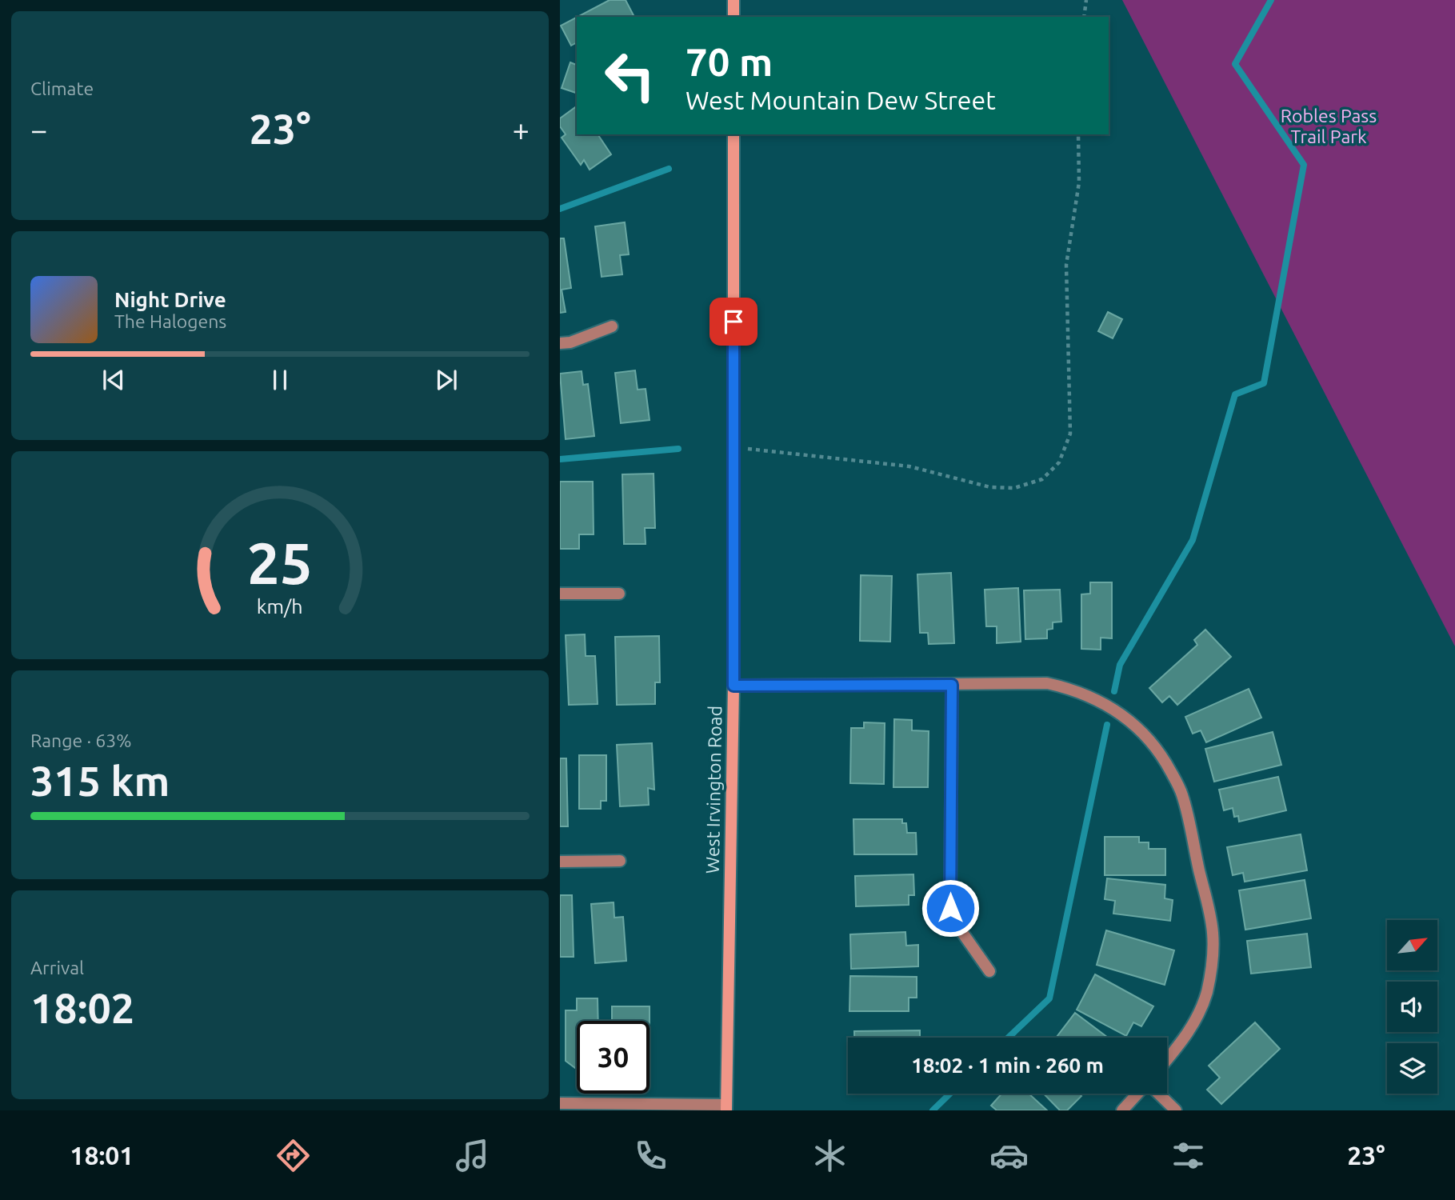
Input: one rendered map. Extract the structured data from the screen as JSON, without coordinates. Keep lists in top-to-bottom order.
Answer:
{
  "streets": {
    "main road": ["West Irvington Road"]
  },
  "parks": ["Robles Pass Trail Park"],
  "north": "top right",
  "page": {
    "tile": [
      "Climate",
      ["Range · 63%", "315 km"],
      ["Arrival", "18:02"]
    ],
    "turn": ["70 m", "West Mountain Dew Street"],
    "heat": ["−", "23°", "+"],
    "song": ["Night Drive", "The Halogens"],
    "limit": "30",
    "trip": "18:02 · 1 min · 260 m",
    "tabs": ["18:01", "23°"],
    "gauge": ["25", "km/h"]
  }
}
